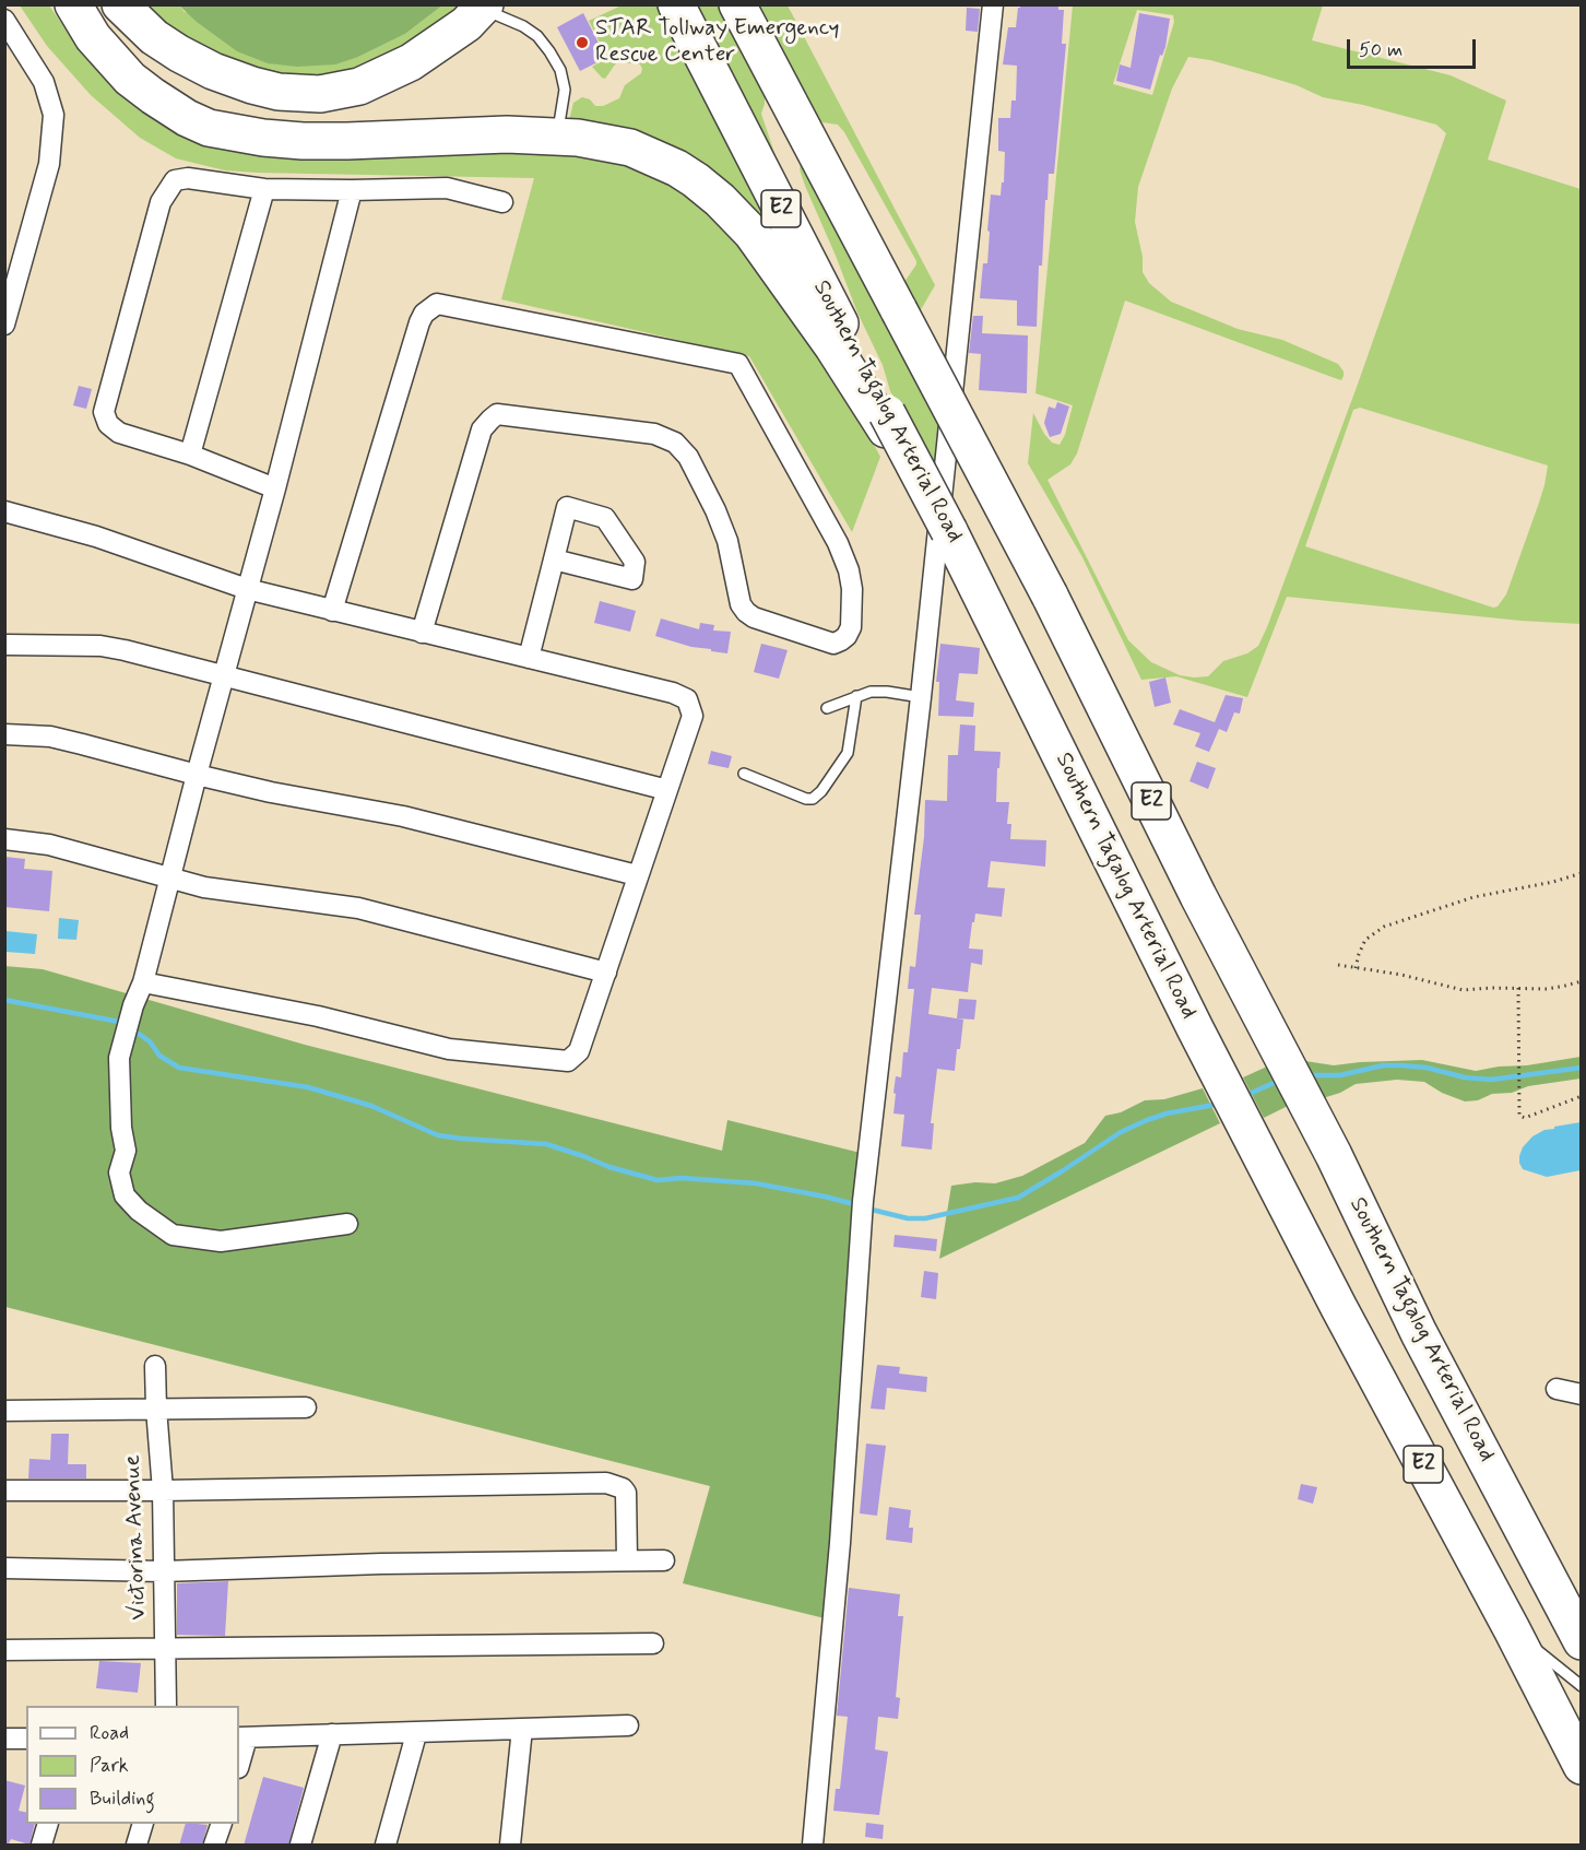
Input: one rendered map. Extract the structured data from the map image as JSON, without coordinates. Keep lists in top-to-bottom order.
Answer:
{
  "streets": {
    "highway": ["E2", "Southern Tagalog Arterial Road"],
    "street": ["Victorina Avenue"]
  },
  "places": ["STAR Tollway Emergency Rescue Center"],
  "legend": ["Road", "Park", "Building"],
  "scale_bar": "50 m"
}
